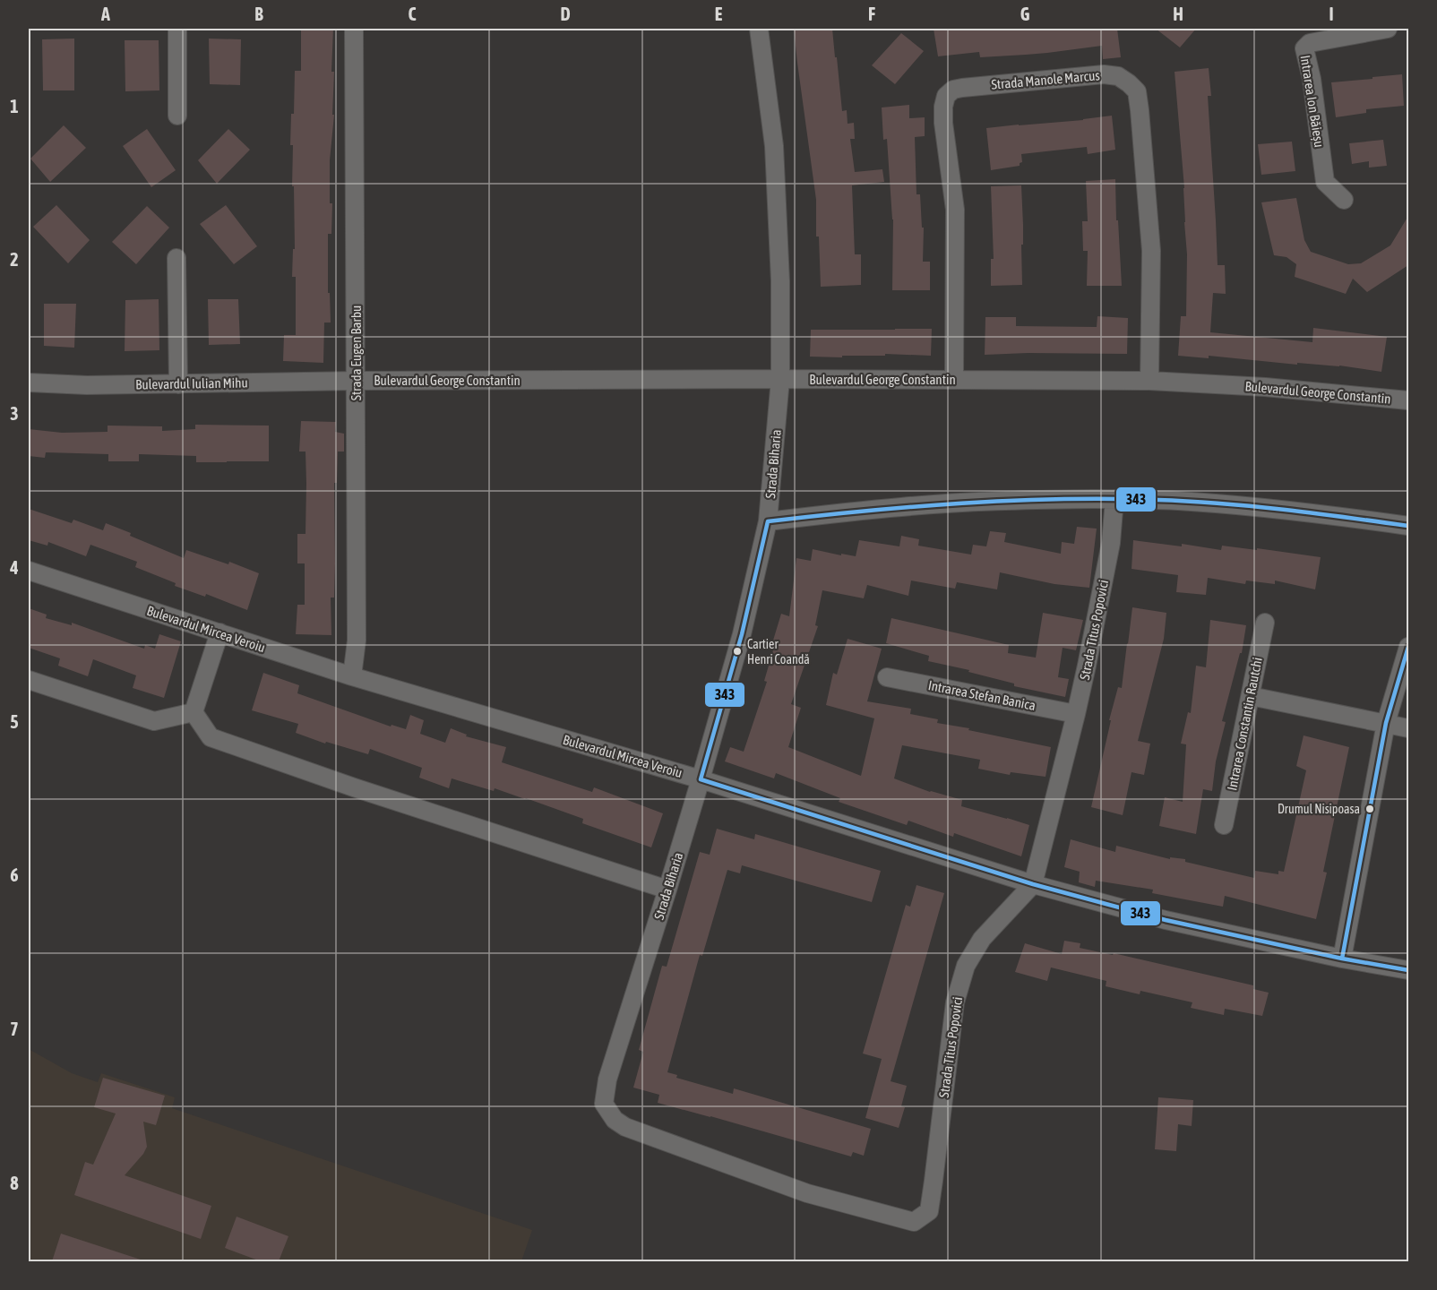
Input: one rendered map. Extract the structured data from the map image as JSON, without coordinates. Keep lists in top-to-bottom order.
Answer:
{
  "streets": {
    "street": [
      "Strada Manole Marcus",
      "Intrarea Ion Băieșu",
      "Strada Eugen Barbu",
      "Bulevardul George Constantin",
      "Bulevardul Iulian Mihu",
      "Strada Biharia",
      "Bulevardul Mircea Veroiu",
      "Strada Titus Popovici",
      "Intrarea Stefan Banica",
      "Intrarea Constantin Rautchi"
    ]
  },
  "crossings": [
    ["Strada Manole Marcus", "Bulevardul George Constantin"],
    ["Strada Eugen Barbu", "Bulevardul George Constantin"],
    ["Strada Eugen Barbu", "Bulevardul Iulian Mihu"],
    ["Strada Eugen Barbu", "Bulevardul Mircea Veroiu"],
    ["Bulevardul George Constantin", "Bulevardul Iulian Mihu"],
    ["Bulevardul George Constantin", "Strada Biharia"],
    ["Strada Biharia", "Bulevardul Mircea Veroiu"],
    ["Strada Biharia", "Strada Titus Popovici"],
    ["Bulevardul Mircea Veroiu", "Strada Titus Popovici"],
    ["Strada Titus Popovici", "Intrarea Stefan Banica"]
  ],
  "places": ["Cartier Henri Coandă", "Drumul Nisipoasa"],
  "lines": ["transit line 343"],
  "grid": {
    "columns": [
      "A",
      "B",
      "C",
      "D",
      "E",
      "F",
      "G",
      "H",
      "I"
    ],
    "rows": [
      "1",
      "2",
      "3",
      "4",
      "5",
      "6",
      "7",
      "8"
    ]
  }
}
